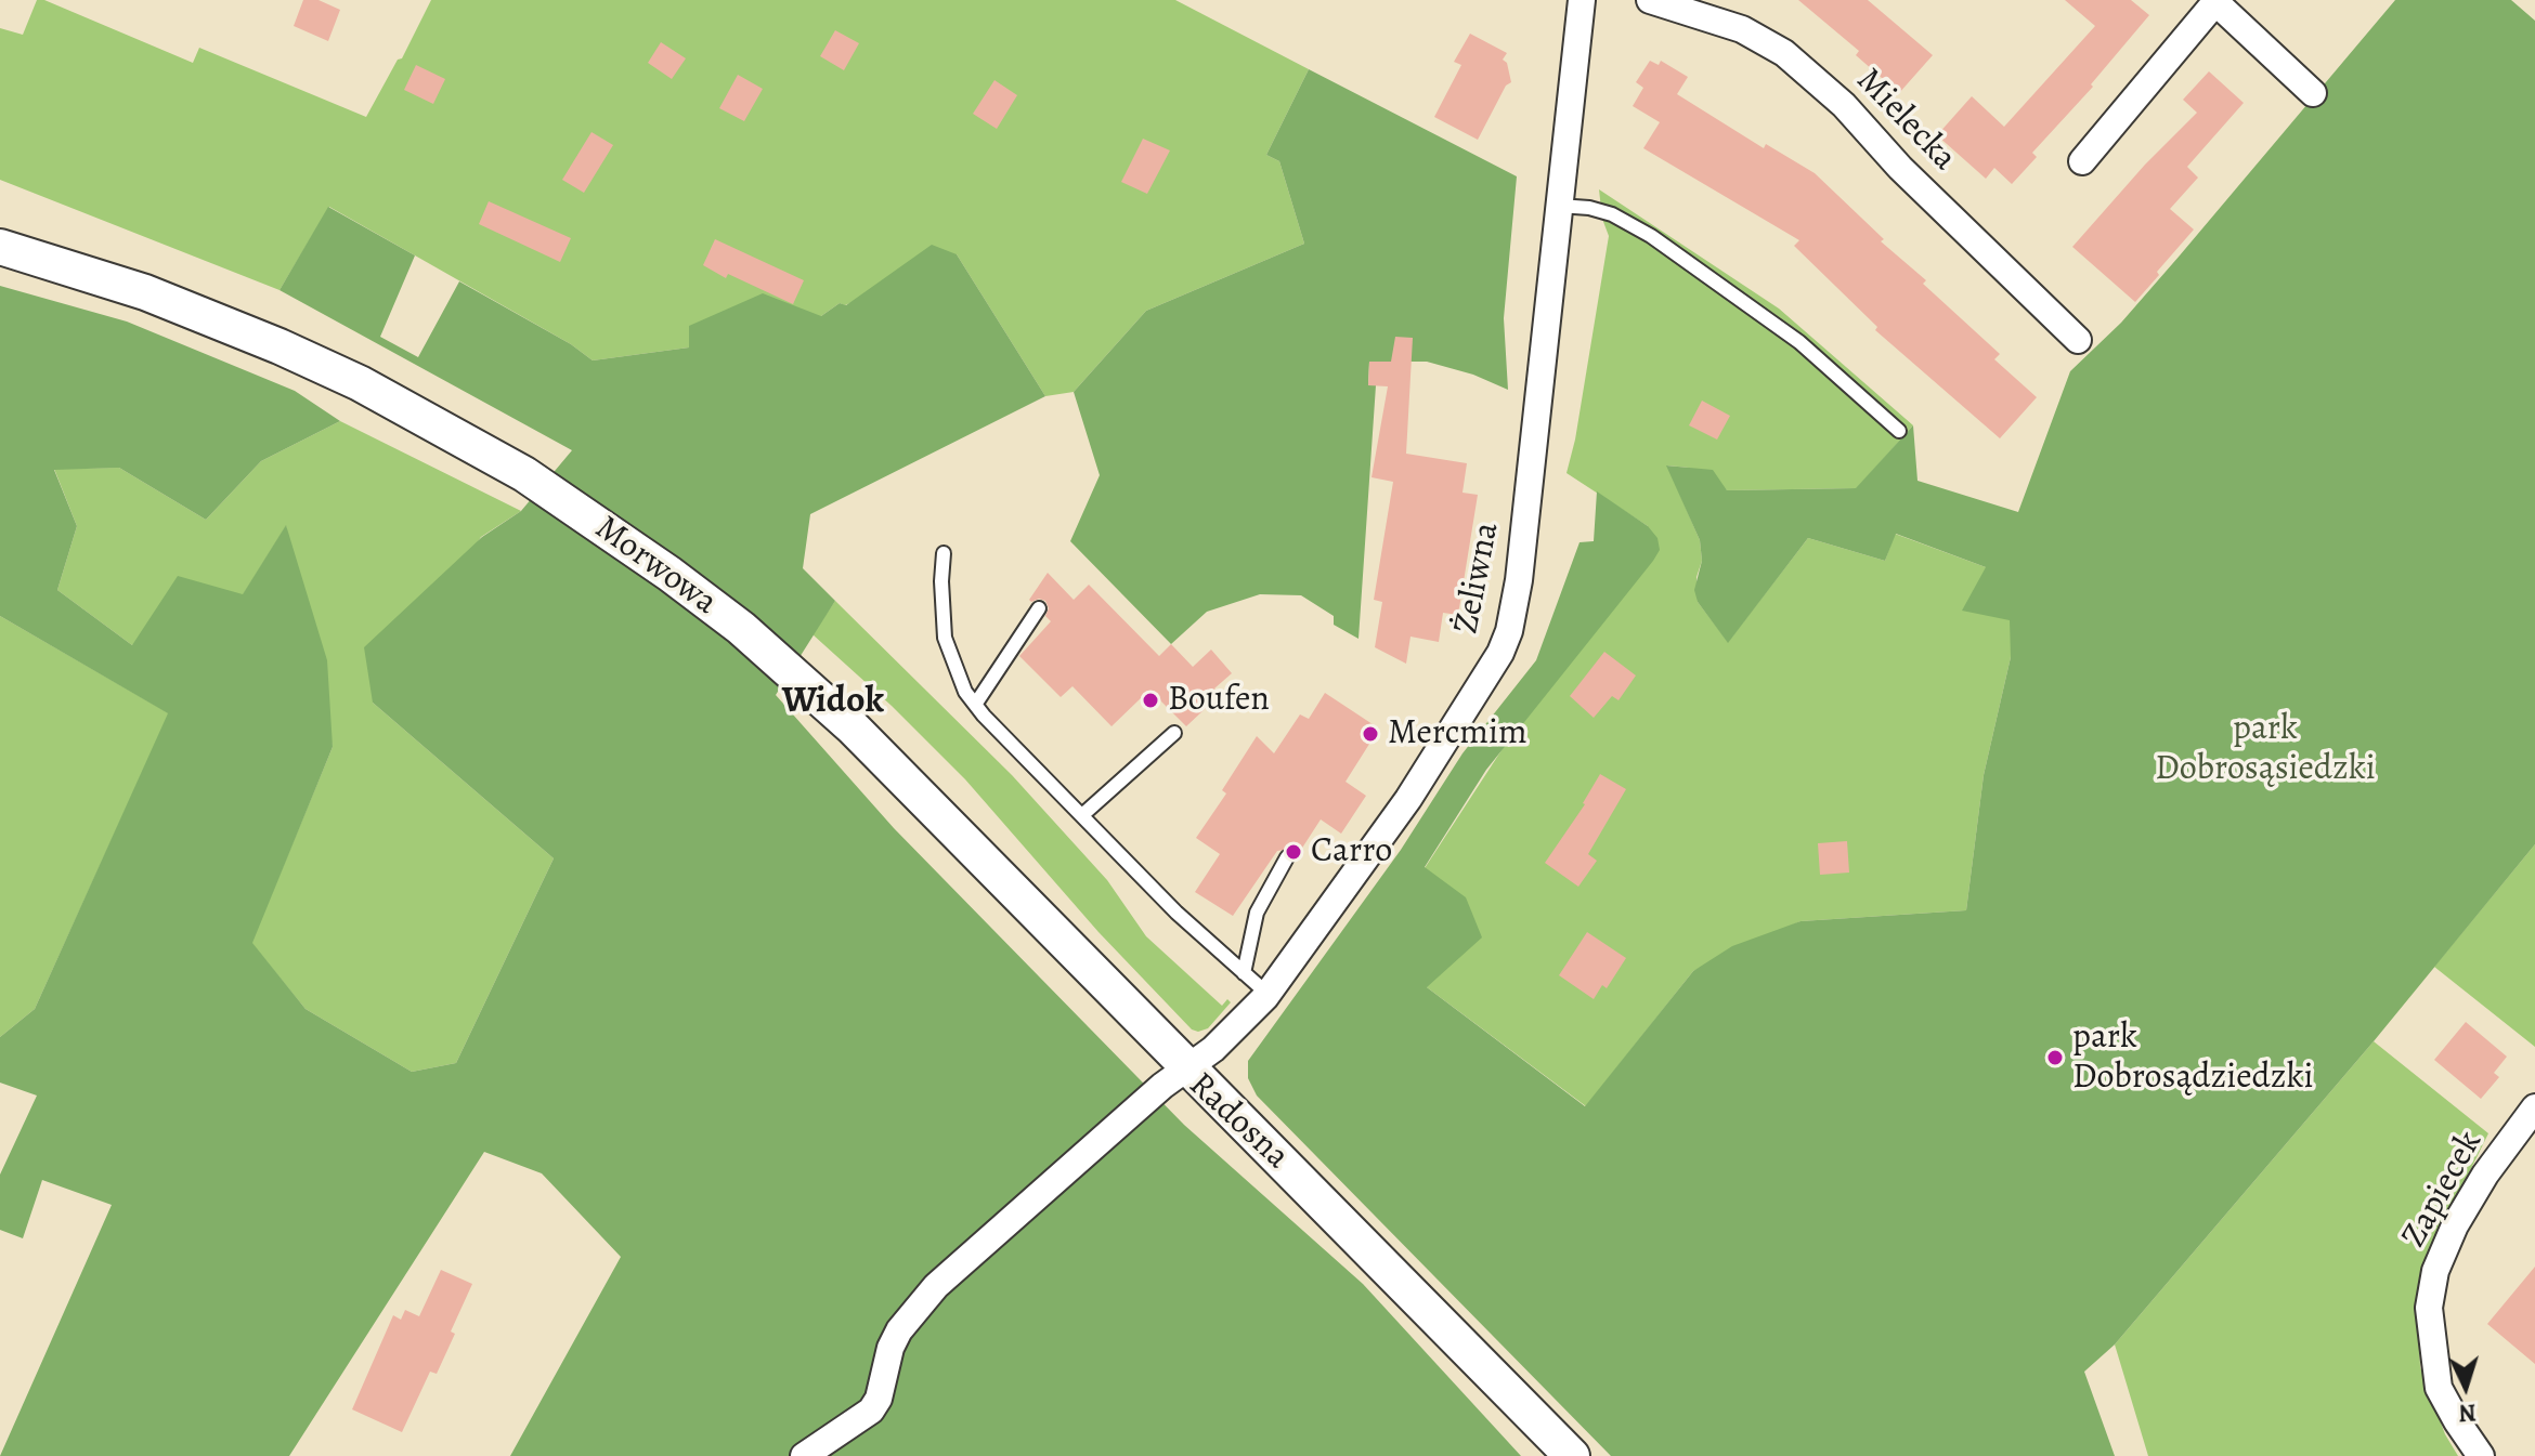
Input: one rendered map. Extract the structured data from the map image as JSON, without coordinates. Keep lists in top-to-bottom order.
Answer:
{
  "streets": {
    "main road": ["Morwowa", "Radosna"],
    "street": ["Mielecka", "Żeliwna", "Zapiecek"]
  },
  "crossings": [
    ["Morwowa", "Żeliwna"],
    ["Morwowa", "Radosna"],
    ["Żeliwna", "Radosna"]
  ],
  "districts": ["Widok"],
  "parks": ["park Dobrosąsiedzki"],
  "places": [
    "Boufen",
    "Mercmim",
    "Carro",
    "park Dobrosądziedzki"
  ],
  "north": "bottom"
}
